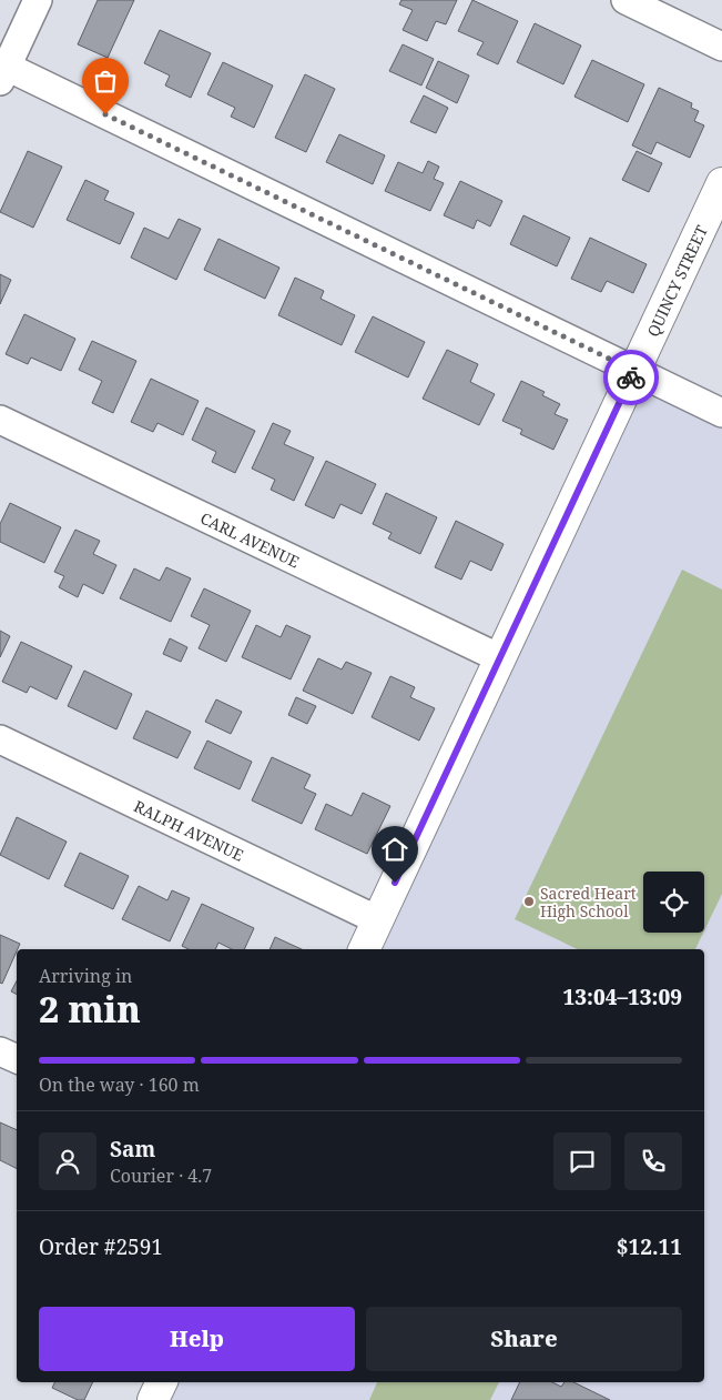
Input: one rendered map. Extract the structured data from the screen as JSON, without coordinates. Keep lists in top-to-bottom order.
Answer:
{
  "streets": {
    "street": ["QUINCY STREET", "CARL AVENUE", "RALPH AVENUE"]
  },
  "crossings": [
    ["QUINCY STREET", "CARL AVENUE"],
    ["QUINCY STREET", "RALPH AVENUE"]
  ],
  "places": ["Sacred Heart High School"],
  "page": {
    "heading": ["2 min", "Arriving in", "13:04–13:09"],
    "panel": [
      "Sam",
      "Courier · 4.7",
      "Order #2591",
      "$12.11"
    ],
    "bar": "On the way · 160 m",
    "buttons": ["Help", "Share"]
  }
}
